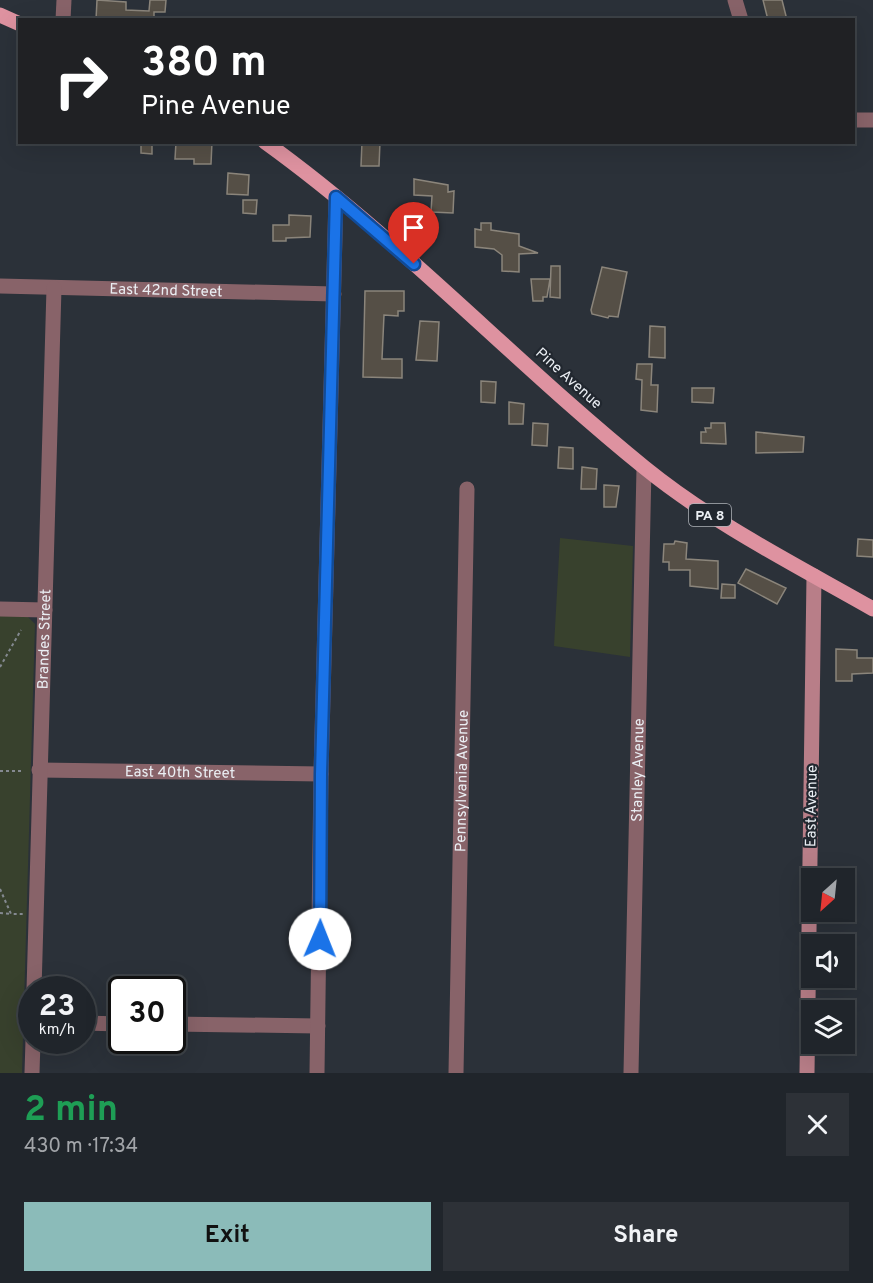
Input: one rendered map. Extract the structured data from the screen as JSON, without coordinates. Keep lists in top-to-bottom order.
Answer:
{
  "streets": {
    "main road": ["Pine Avenue", "PA 8"],
    "street": [
      "East 42nd Street",
      "Brandes Street",
      "Stanley Avenue",
      "East 40th Street",
      "Pennsylvania Avenue",
      "East Avenue"
    ]
  },
  "crossings": [
    ["East 42nd Street", "Brandes Street"],
    ["Pine Avenue", "Stanley Avenue"],
    ["Pine Avenue", "East Avenue"],
    ["Brandes Street", "East 40th Street"]
  ],
  "north": "bottom left",
  "page": {
    "turn": ["380 m", "Pine Avenue"],
    "speed": "23 km/h",
    "limit": "30",
    "heading": ["2 min", "430 m · 17:34"],
    "buttons": ["Exit", "Share"]
  }
}
